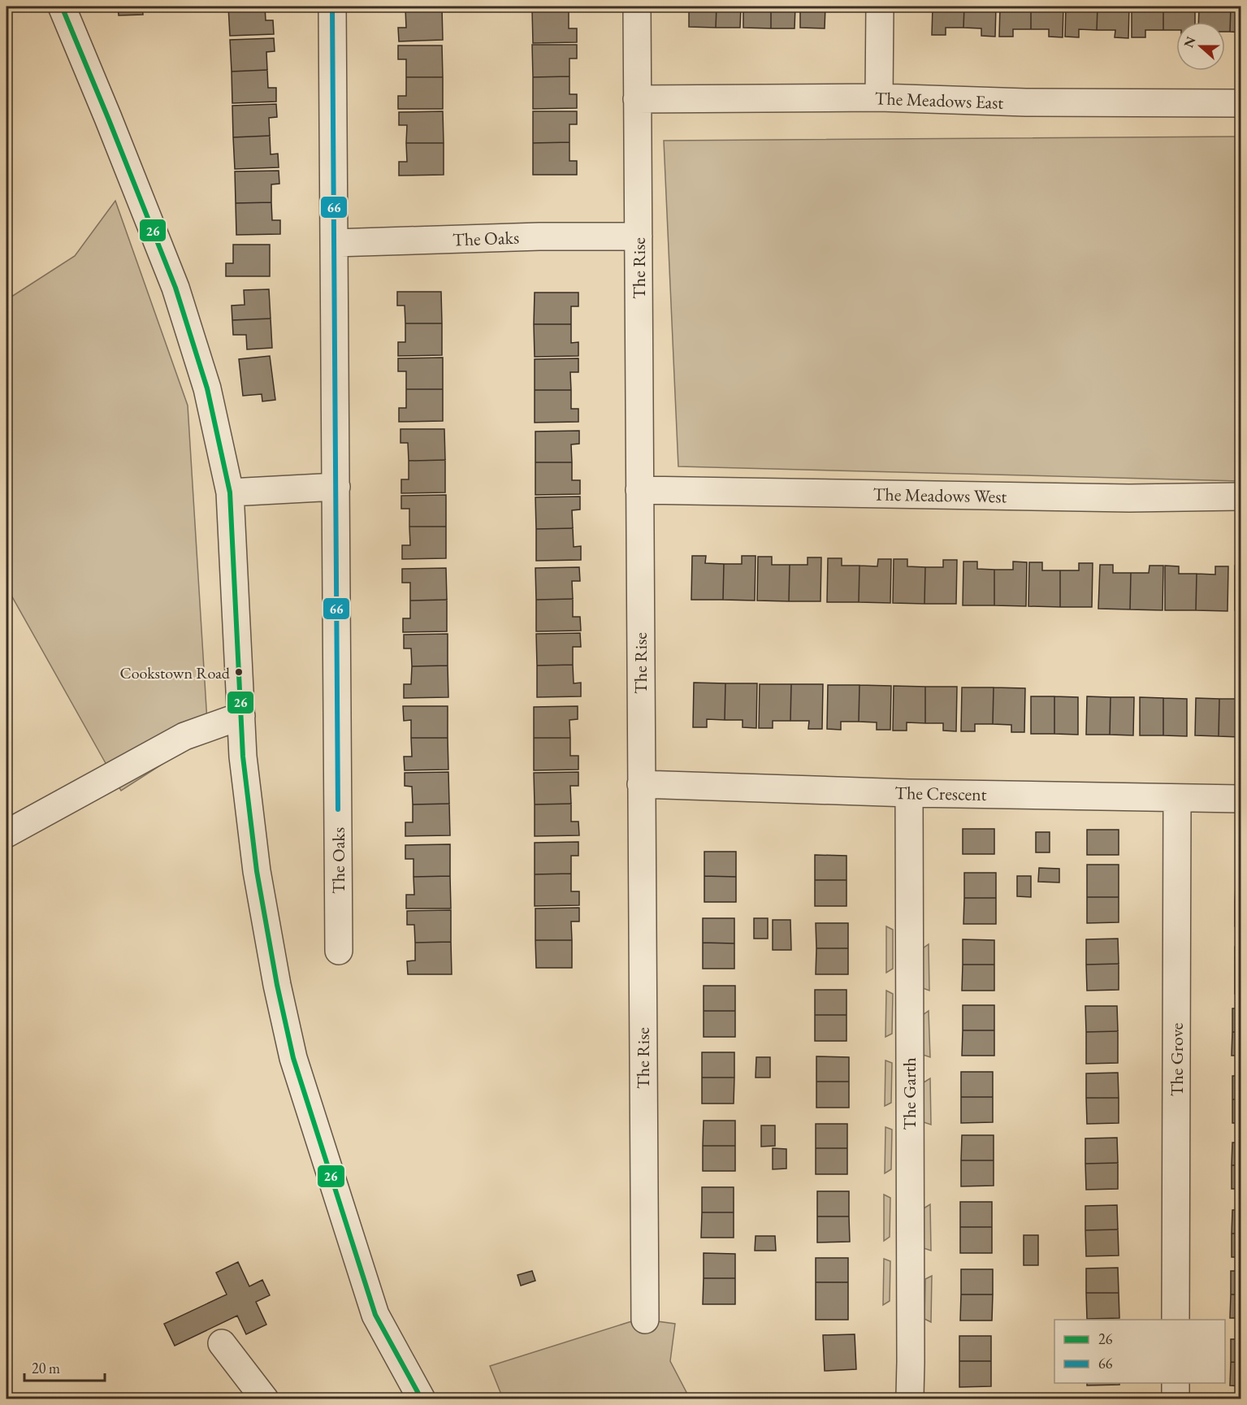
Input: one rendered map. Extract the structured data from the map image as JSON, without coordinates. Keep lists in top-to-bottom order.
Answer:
{
  "streets": {
    "street": [
      "The Meadows East",
      "The Oaks",
      "The Rise",
      "The Meadows West",
      "The Crescent",
      "The Grove",
      "The Garth"
    ]
  },
  "crossings": [
    ["The Meadows East", "The Rise"],
    ["The Oaks", "The Rise"],
    ["The Rise", "The Meadows West"],
    ["The Rise", "The Crescent"],
    ["The Crescent", "The Grove"],
    ["The Crescent", "The Garth"]
  ],
  "places": ["Cookstown Road"],
  "lines": ["transit line 26", "transit line 66"],
  "legend": ["26", "66"],
  "scale_bar": "20 m",
  "north": "left"
}
